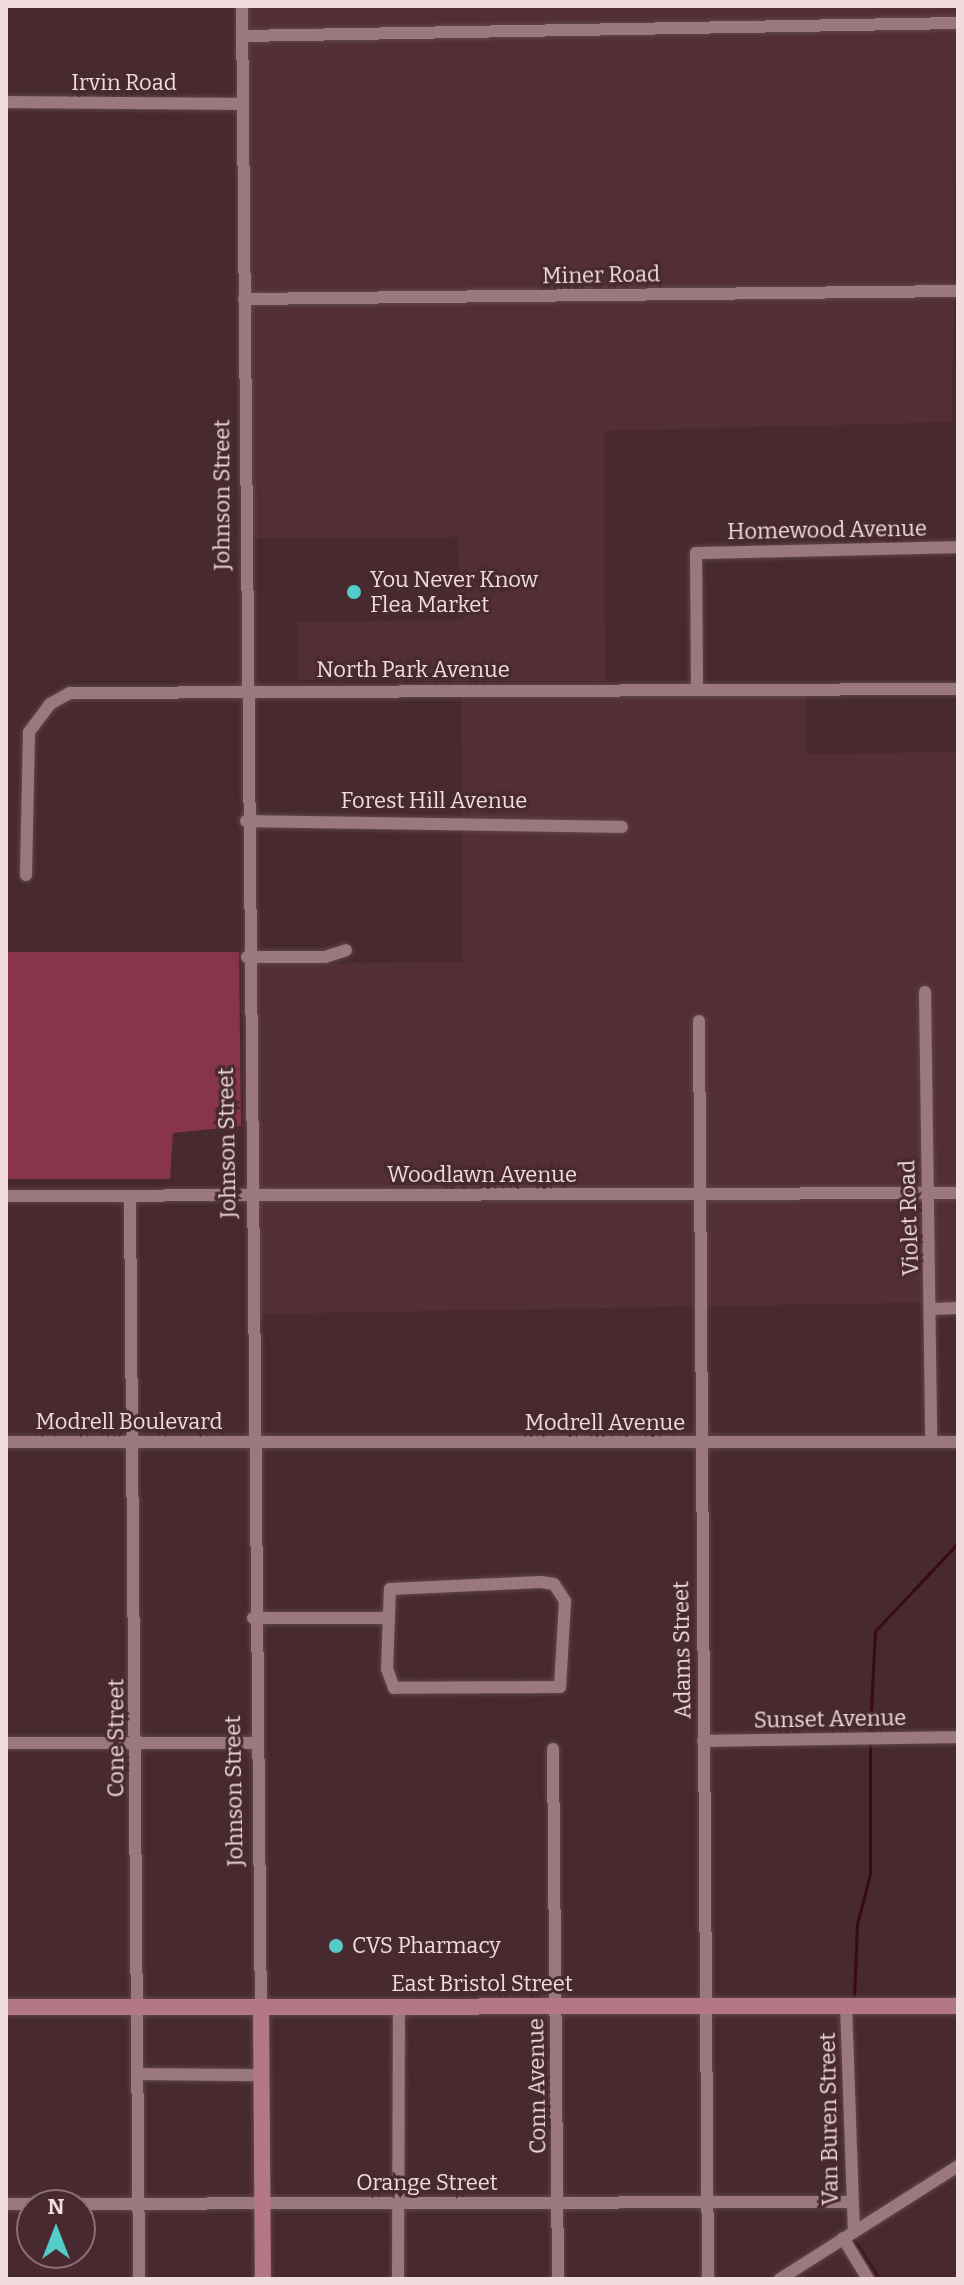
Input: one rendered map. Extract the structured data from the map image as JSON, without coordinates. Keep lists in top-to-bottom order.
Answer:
{
  "streets": {
    "main road": ["Johnson Street", "East Bristol Street"],
    "street": [
      "Irvin Road",
      "Miner Road",
      "Homewood Avenue",
      "North Park Avenue",
      "Forest Hill Avenue",
      "Woodlawn Avenue",
      "Violet Road",
      "Modrell Boulevard",
      "Modrell Avenue",
      "Adams Street",
      "Sunset Avenue",
      "Cone Street",
      "Conn Avenue",
      "Van Buren Street",
      "Orange Street"
    ]
  },
  "crossings": [
    ["Irvin Road", "Johnson Street"],
    ["Miner Road", "Johnson Street"],
    ["Johnson Street", "North Park Avenue"],
    ["Johnson Street", "Forest Hill Avenue"],
    ["Johnson Street", "Woodlawn Avenue"],
    ["Johnson Street", "Modrell Boulevard"],
    ["Johnson Street", "Modrell Avenue"],
    ["Johnson Street", "East Bristol Street"],
    ["Johnson Street", "Orange Street"],
    ["Homewood Avenue", "North Park Avenue"],
    ["Woodlawn Avenue", "Violet Road"],
    ["Woodlawn Avenue", "Adams Street"],
    ["Woodlawn Avenue", "Cone Street"],
    ["Violet Road", "Modrell Avenue"],
    ["Modrell Boulevard", "Modrell Avenue"],
    ["Modrell Boulevard", "Cone Street"],
    ["Modrell Avenue", "Adams Street"],
    ["Adams Street", "Sunset Avenue"],
    ["Adams Street", "East Bristol Street"],
    ["Adams Street", "Orange Street"],
    ["Cone Street", "East Bristol Street"],
    ["Cone Street", "Orange Street"],
    ["East Bristol Street", "Conn Avenue"],
    ["East Bristol Street", "Van Buren Street"],
    ["Conn Avenue", "Orange Street"],
    ["Van Buren Street", "Orange Street"]
  ],
  "places": ["You Never Know Flea Market", "CVS Pharmacy"],
  "north": "top"
}
